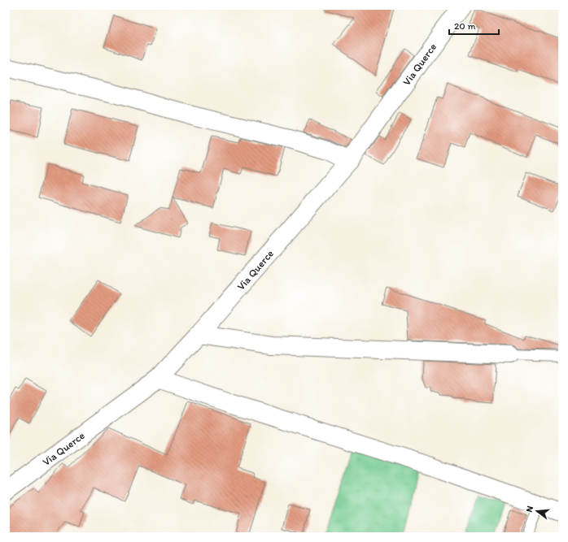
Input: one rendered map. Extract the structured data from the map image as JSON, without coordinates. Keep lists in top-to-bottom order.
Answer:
{
  "streets": {
    "street": ["Via Querce"]
  },
  "scale_bar": "20 m",
  "north": "left"
}
